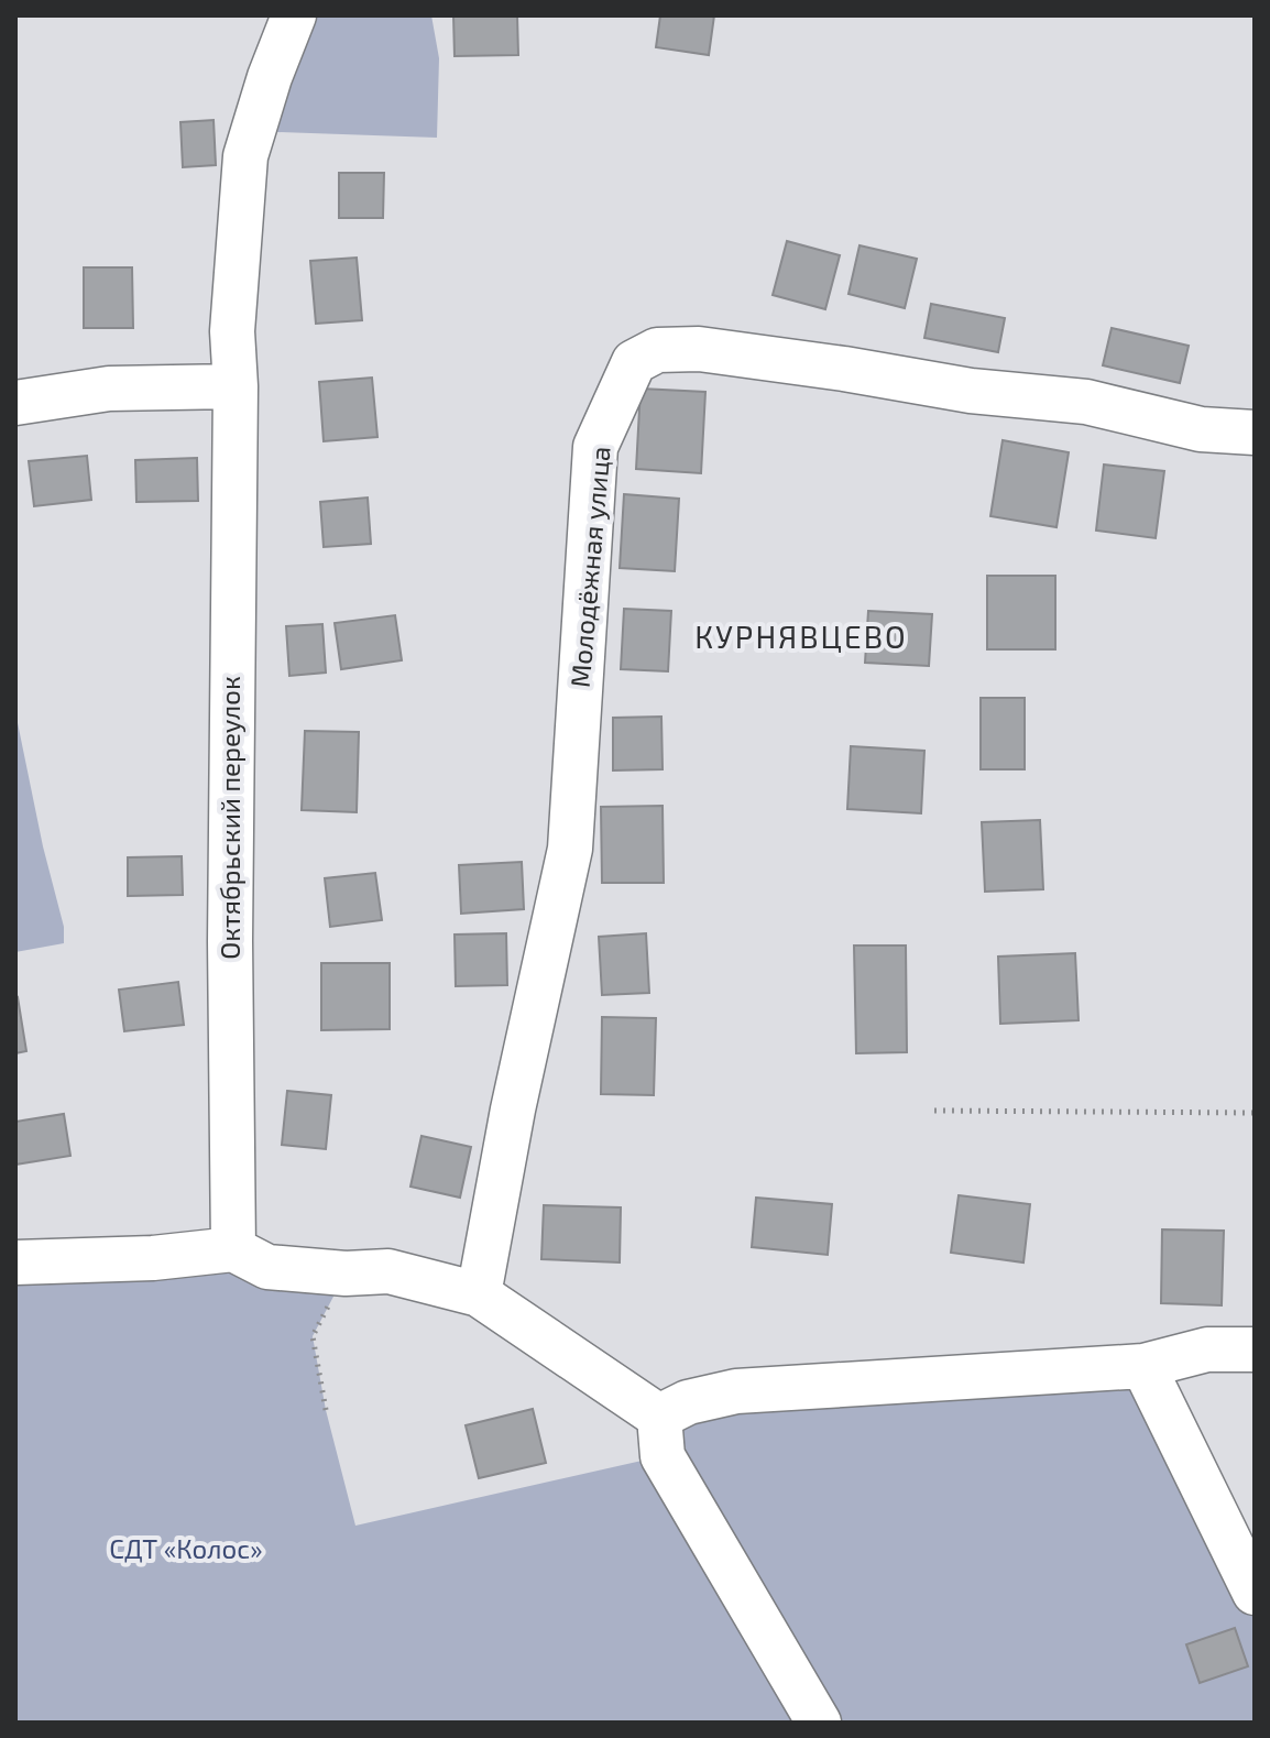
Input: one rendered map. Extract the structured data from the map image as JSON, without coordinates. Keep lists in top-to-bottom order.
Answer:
{
  "streets": {
    "street": ["Молодёжная улица", "Октябрьский переулок"]
  },
  "districts": ["КУРНЯВЦЕВО"],
  "parks": ["СДТ «Колос»"]
}
